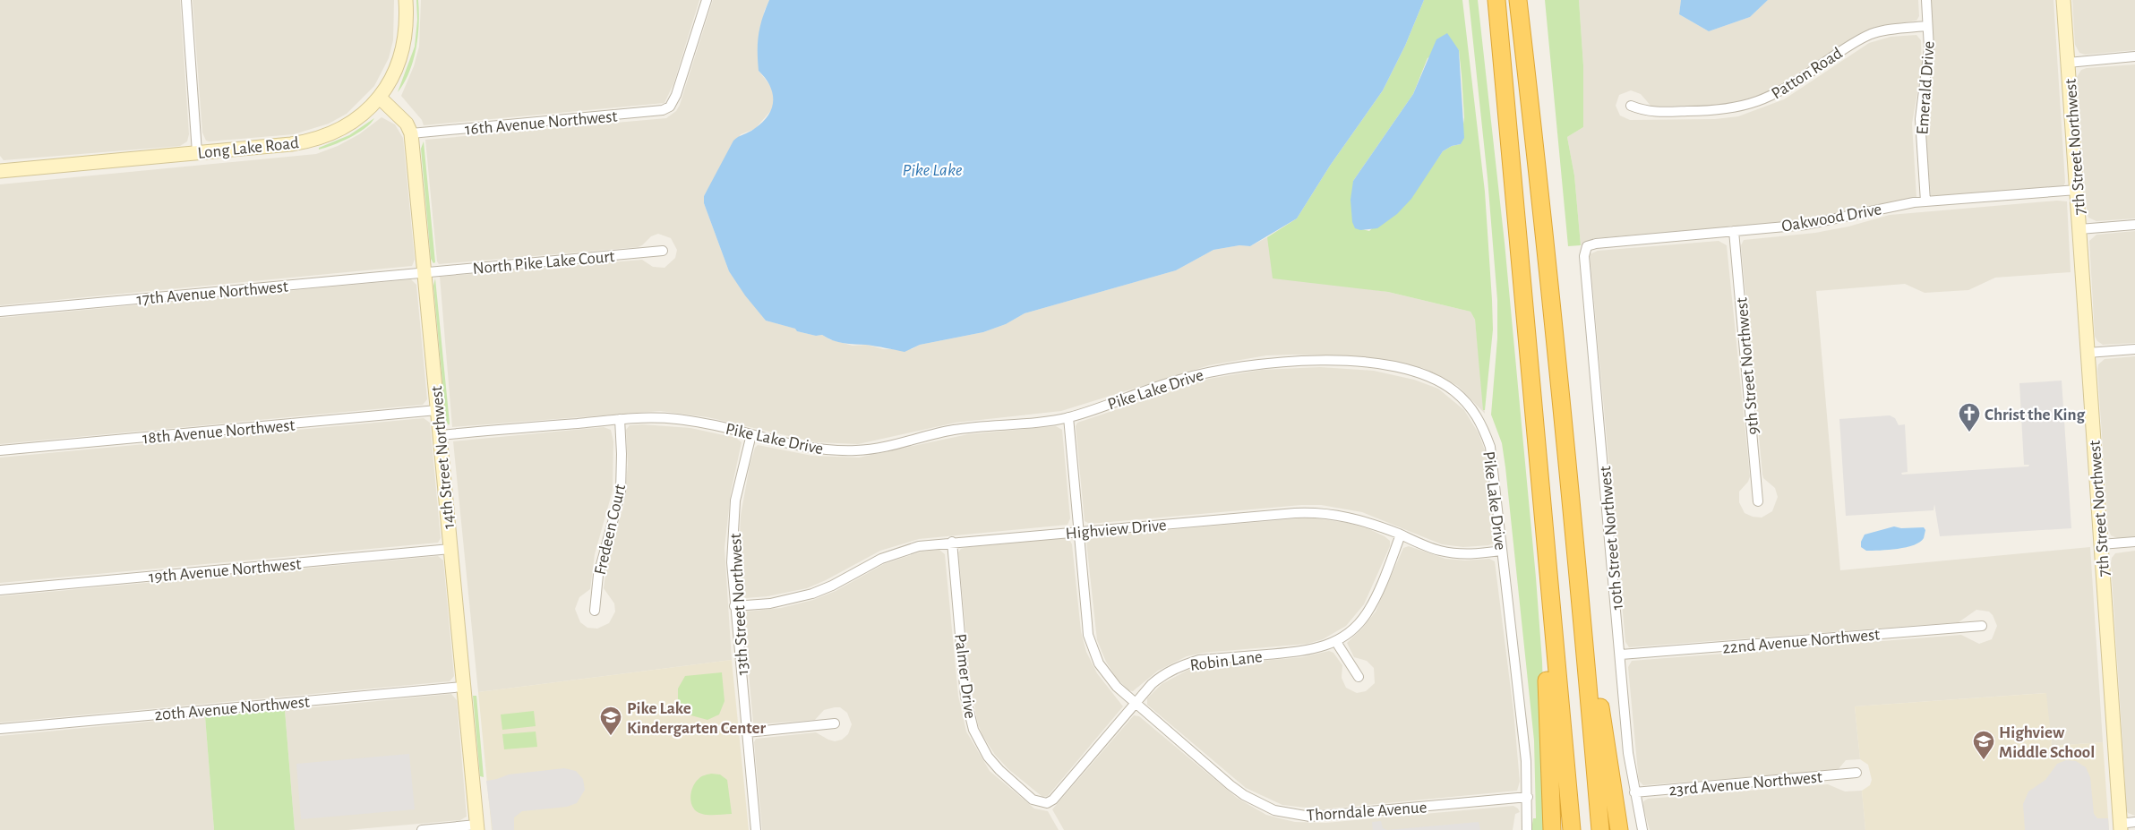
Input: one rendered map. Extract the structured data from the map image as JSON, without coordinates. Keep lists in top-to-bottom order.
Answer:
{
  "streets": {
    "street": [
      "Patton Road",
      "Emerald Drive",
      "16th Avenue Northwest",
      "Long Lake Road",
      "7th Street Northwest",
      "Oakwood Drive",
      "North Pike Lake Court",
      "17th Avenue Northwest",
      "9th Street Northwest",
      "Pike Lake Drive",
      "18th Avenue Northwest",
      "14th Street Northwest",
      "Highview Drive",
      "Fredeen Court",
      "10th Street Northwest",
      "19th Avenue Northwest",
      "13th Street Northwest",
      "22nd Avenue Northwest",
      "Robin Lane",
      "Palmer Drive",
      "20th Avenue Northwest",
      "23rd Avenue Northwest",
      "Thorndale Avenue"
    ]
  },
  "crossings": [
    ["Patton Road", "Emerald Drive"],
    ["Emerald Drive", "Oakwood Drive"],
    ["16th Avenue Northwest", "14th Street Northwest"],
    ["7th Street Northwest", "Oakwood Drive"],
    ["Oakwood Drive", "9th Street Northwest"],
    ["Oakwood Drive", "10th Street Northwest"],
    ["North Pike Lake Court", "17th Avenue Northwest"],
    ["North Pike Lake Court", "14th Street Northwest"],
    ["17th Avenue Northwest", "14th Street Northwest"],
    ["Pike Lake Drive", "14th Street Northwest"],
    ["Pike Lake Drive", "Highview Drive"],
    ["Pike Lake Drive", "Fredeen Court"],
    ["Pike Lake Drive", "13th Street Northwest"],
    ["Pike Lake Drive", "Thorndale Avenue"],
    ["18th Avenue Northwest", "14th Street Northwest"],
    ["14th Street Northwest", "19th Avenue Northwest"],
    ["14th Street Northwest", "20th Avenue Northwest"],
    ["Highview Drive", "13th Street Northwest"],
    ["Highview Drive", "Robin Lane"],
    ["Highview Drive", "Palmer Drive"],
    ["Highview Drive", "Thorndale Avenue"],
    ["10th Street Northwest", "22nd Avenue Northwest"],
    ["10th Street Northwest", "23rd Avenue Northwest"],
    ["Robin Lane", "Palmer Drive"],
    ["Robin Lane", "Thorndale Avenue"]
  ],
  "water": ["Pike Lake"],
  "places": {
    "church": ["Christ the King"],
    "school or university": ["Pike Lake Kindergarten Center", "Highview Middle School"]
  }
}
